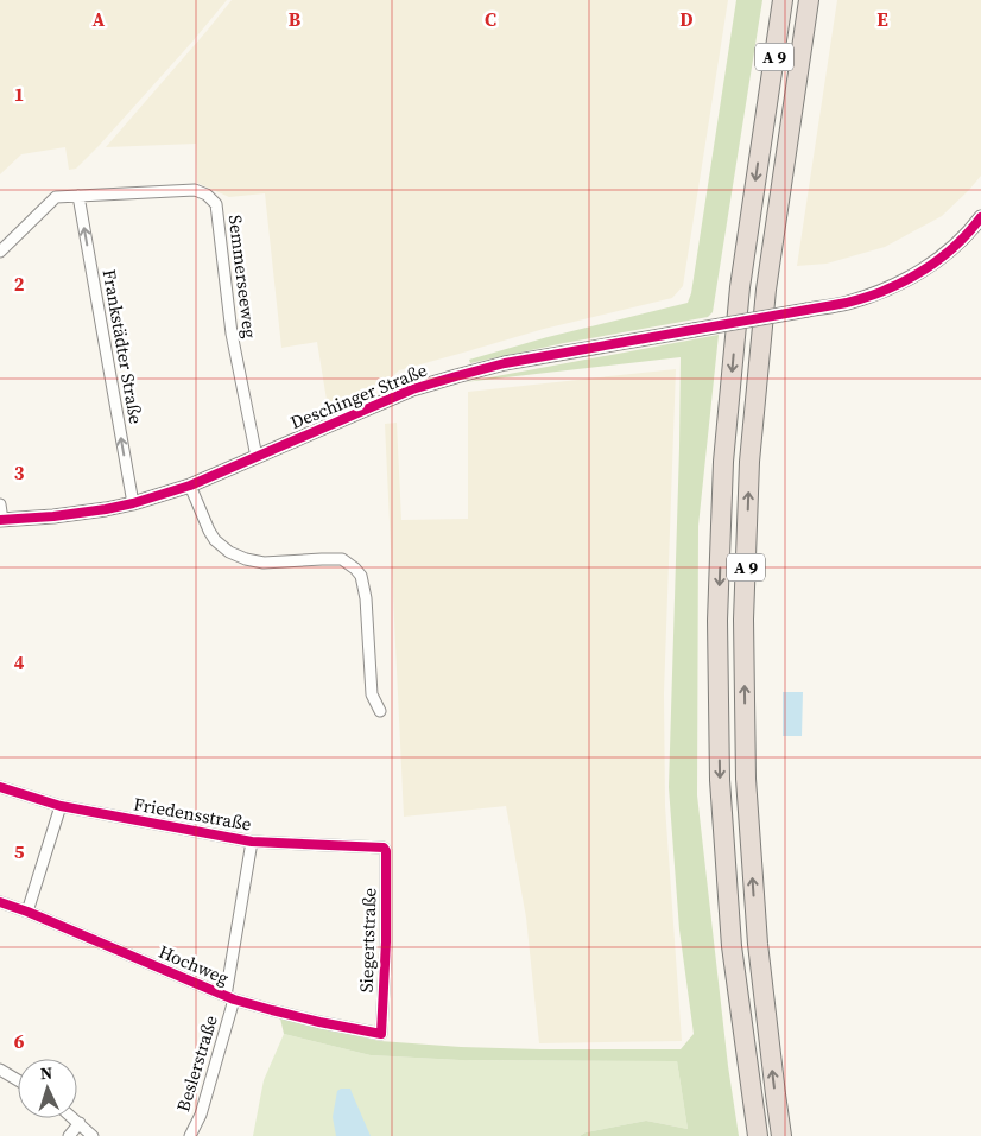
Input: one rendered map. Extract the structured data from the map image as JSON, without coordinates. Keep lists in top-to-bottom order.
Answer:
{
  "streets": {
    "highway": ["A 9"],
    "street": [
      "Semmerseeweg",
      "Frankstädter Straße",
      "Deschinger Straße",
      "Friedensstraße",
      "Siegertstraße",
      "Hochweg",
      "Beslerstraße"
    ]
  },
  "crossings": [
    ["Semmerseeweg", "Frankstädter Straße"],
    ["Semmerseeweg", "Deschinger Straße"],
    ["Frankstädter Straße", "Deschinger Straße"],
    ["Friedensstraße", "Siegertstraße"],
    ["Friedensstraße", "Beslerstraße"],
    ["Siegertstraße", "Hochweg"],
    ["Hochweg", "Beslerstraße"]
  ],
  "one_way": ["Frankstädter Straße"],
  "north": "top",
  "grid": {
    "columns": [
      "A",
      "B",
      "C",
      "D",
      "E"
    ],
    "rows": [
      "1",
      "2",
      "3",
      "4",
      "5",
      "6"
    ]
  }
}
